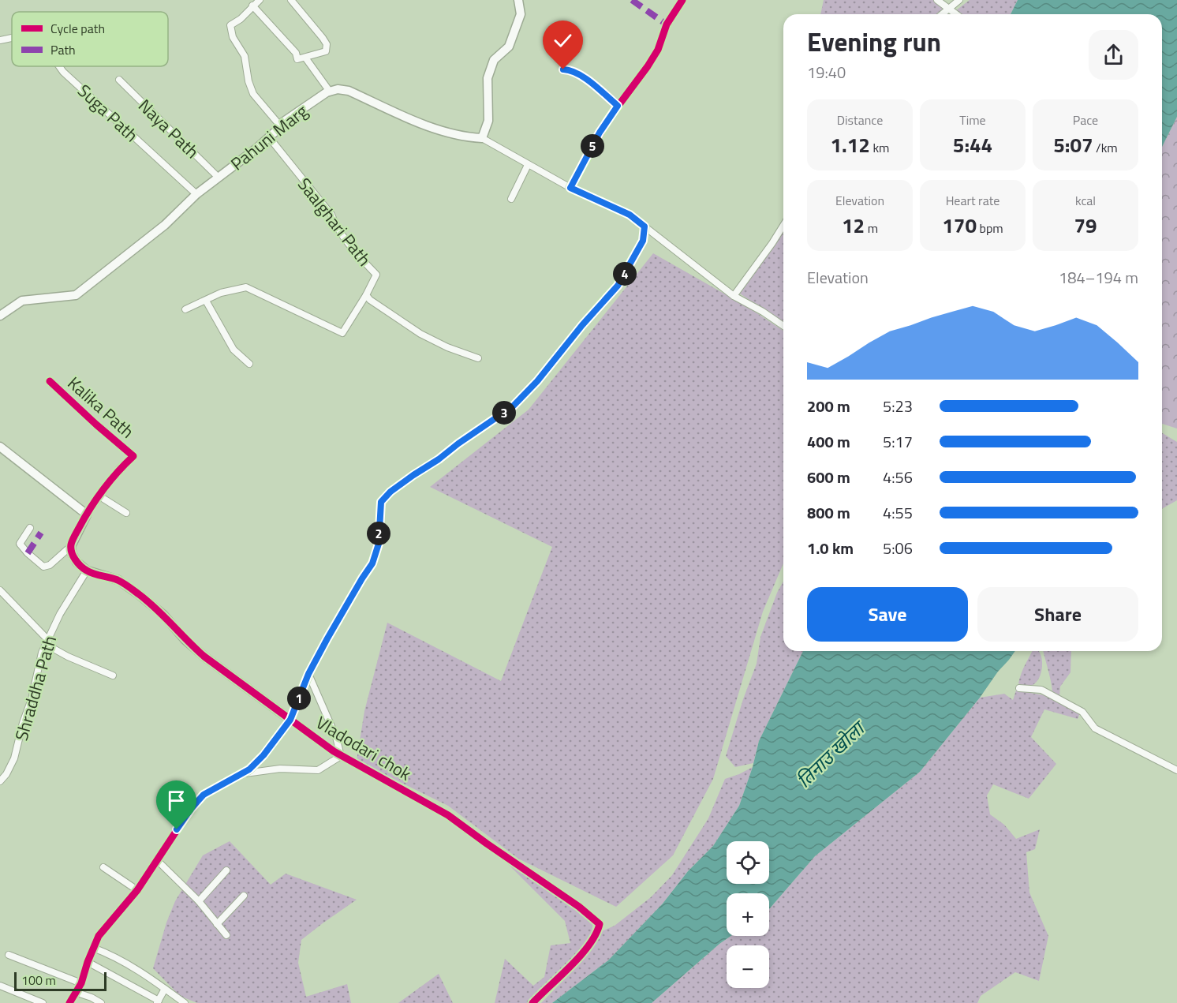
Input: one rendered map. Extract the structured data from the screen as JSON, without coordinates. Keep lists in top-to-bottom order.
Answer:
{
  "streets": {
    "street": [
      "Suga Path",
      "Naya Path",
      "Pahuni Marg",
      "Saalghari Path",
      "Kalika Path",
      "Shraddha Path",
      "Vladodari chok"
    ]
  },
  "crossings": [
    ["Suga Path", "Pahuni Marg"],
    ["Naya Path", "Pahuni Marg"],
    ["Pahuni Marg", "Saalghari Path"],
    ["Shraddha Path", "Vladodari chok"]
  ],
  "water": ["तिनाउ खोला"],
  "legend": ["Cycle path", "Path"],
  "scale_bar": "100 m",
  "page": {
    "heading": ["Evening run", "19:40"],
    "stats": [
      ["Distance", "1.12 km"],
      ["Time", "5:44"],
      ["Pace", "5:07 /km"],
      ["Elevation", "12 m"],
      ["Heart rate", "170 bpm"],
      ["kcal", "79"]
    ],
    "pins": [
      "5",
      "4",
      "3",
      "2",
      "1"
    ],
    "chart": ["Elevation", "184–194 m"],
    "list": [
      {
        "name": "200 m",
        "note": "5:23"
      },
      {
        "name": "400 m",
        "note": "5:17"
      },
      {
        "name": "600 m",
        "note": "4:56"
      },
      {
        "name": "800 m",
        "note": "4:55"
      },
      {
        "name": "1.0 km",
        "note": "5:06"
      }
    ],
    "buttons": ["Save", "Share"],
    "map_buttons": ["+", "−"],
    "scale": "100 m"
  }
}
